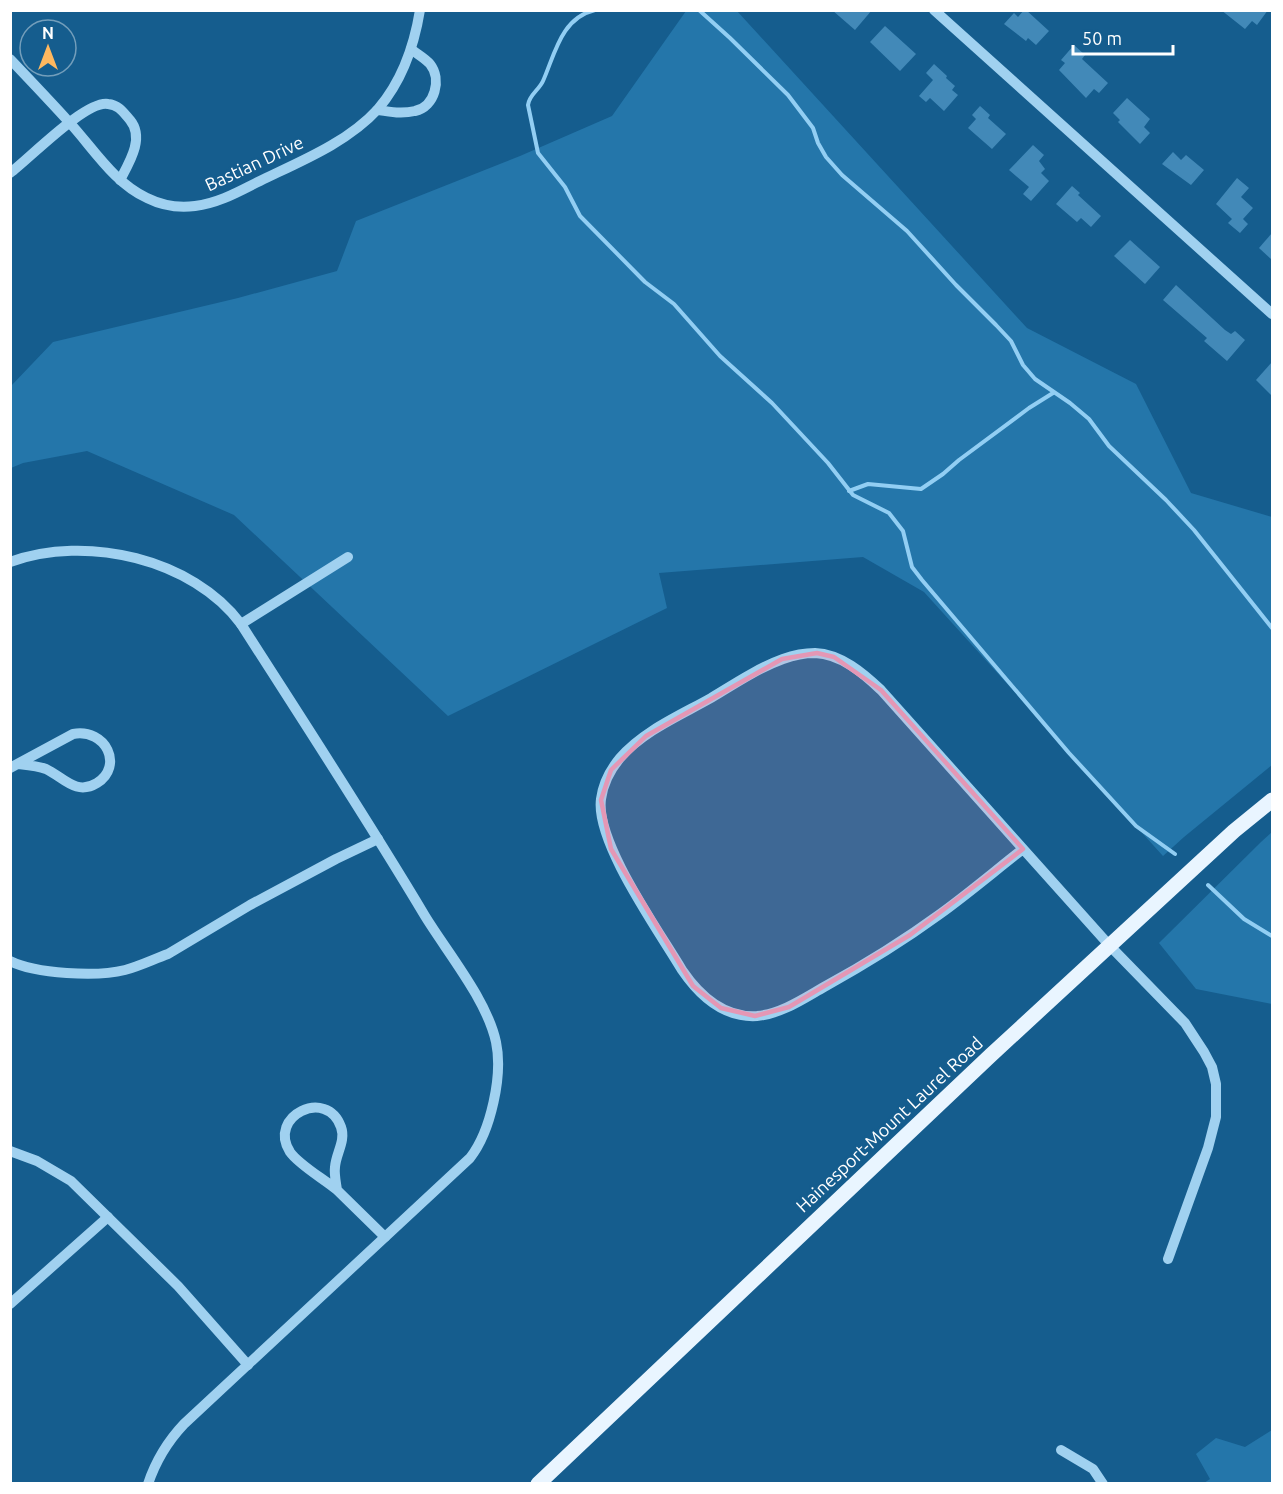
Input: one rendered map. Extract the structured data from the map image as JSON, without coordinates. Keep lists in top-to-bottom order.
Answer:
{
  "streets": {
    "main road": ["Hainesport-Mount Laurel Road"],
    "street": ["Bastian Drive"]
  },
  "scale_bar": "50 m",
  "north": "top"
}
